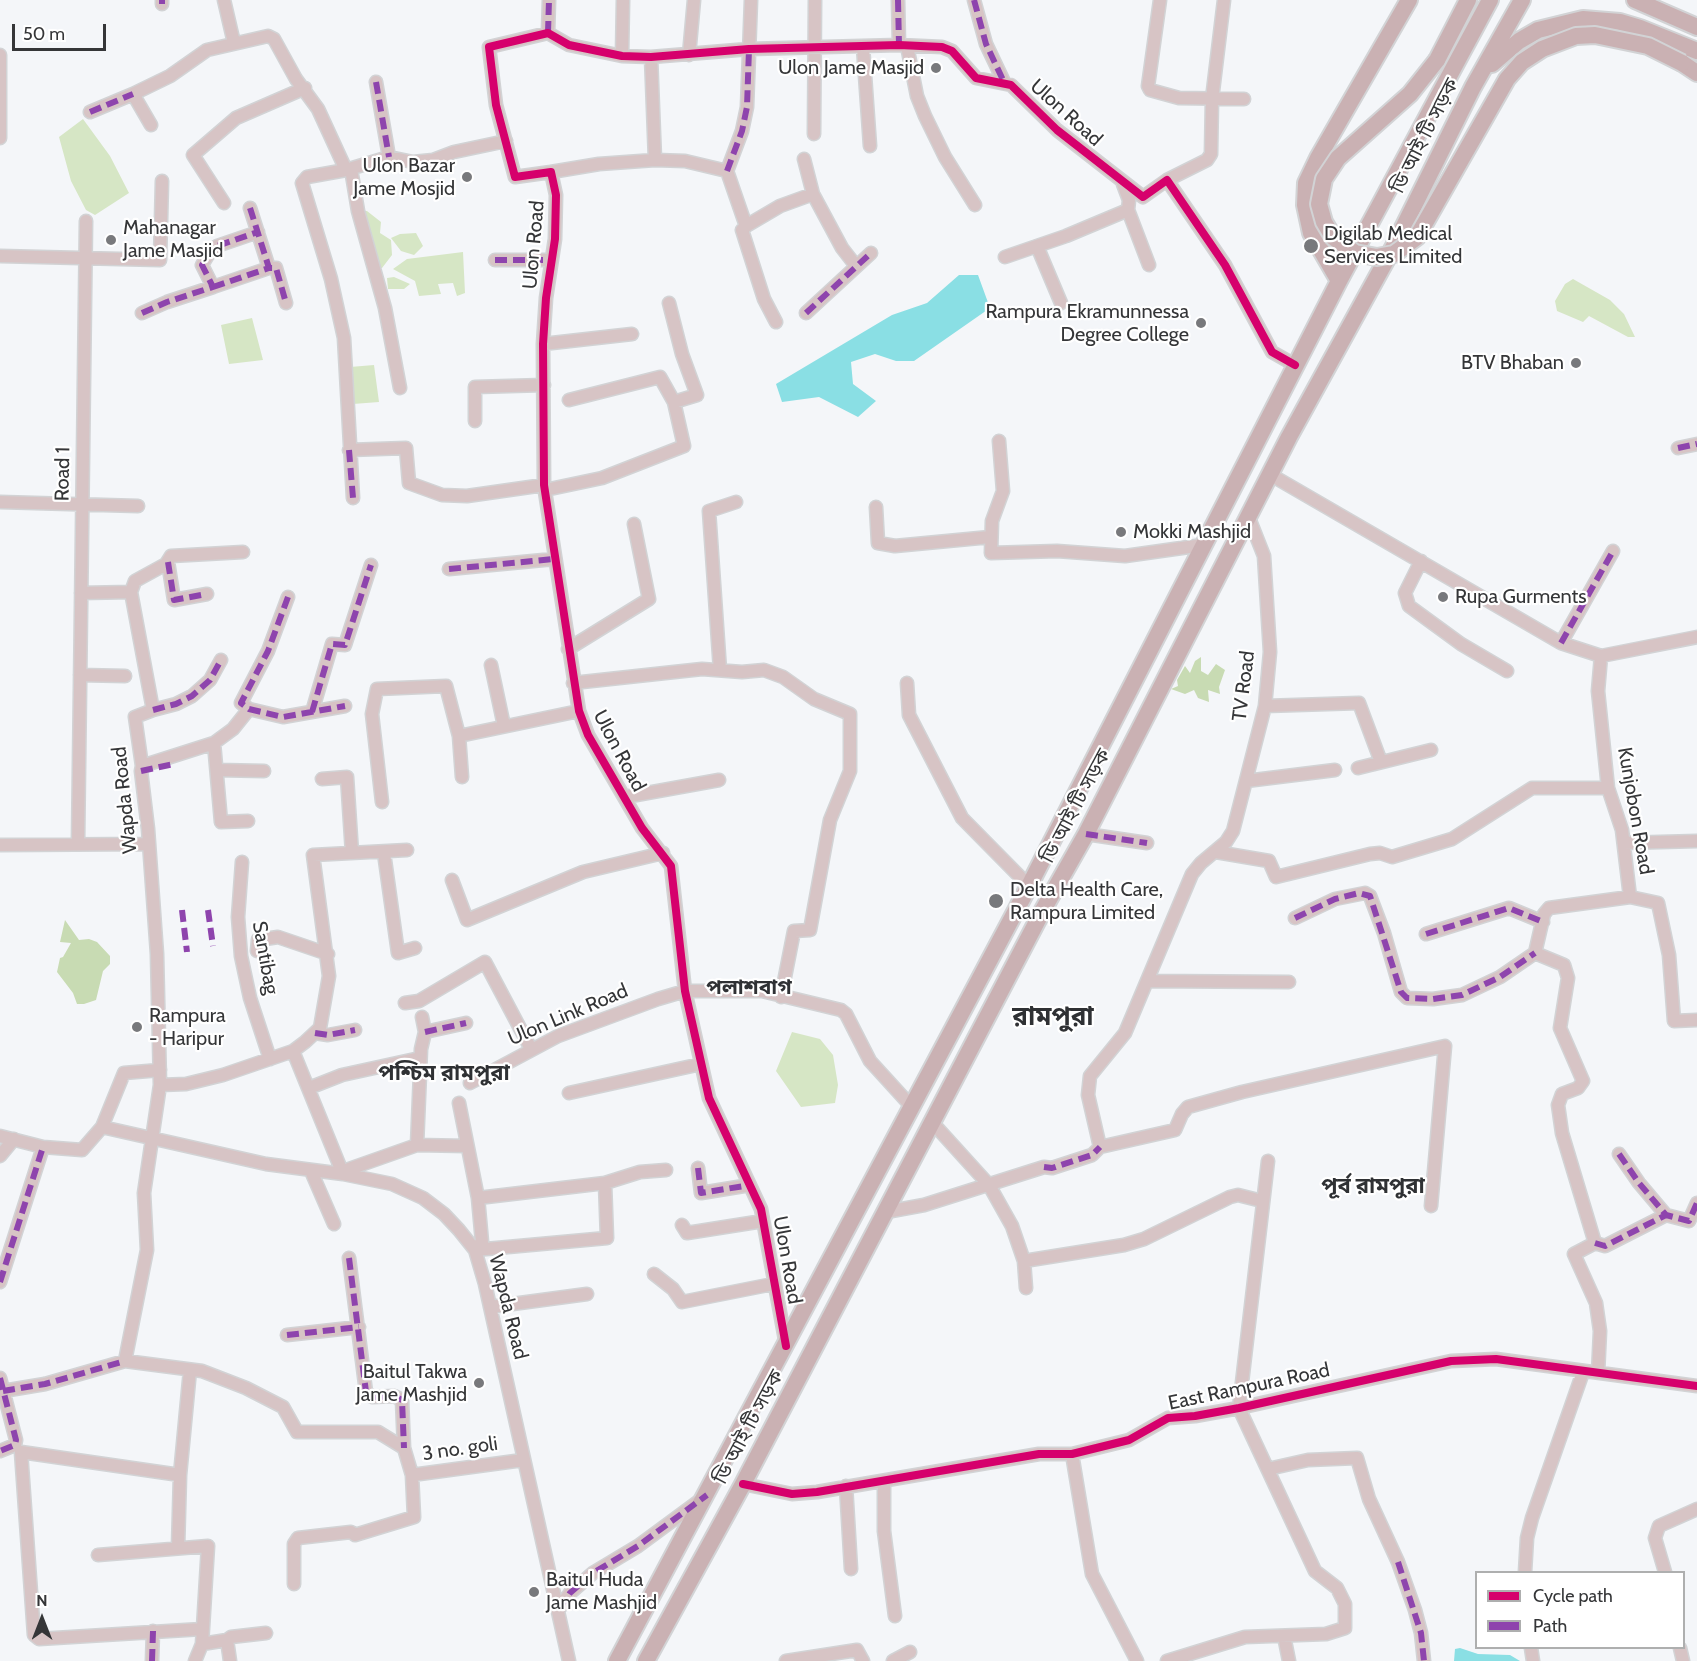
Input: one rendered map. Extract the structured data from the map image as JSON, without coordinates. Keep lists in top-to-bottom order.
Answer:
{
  "streets": {
    "main road": ["ডি আই টি সড়ক"],
    "street": [
      "Ulon Road",
      "Road 1",
      "TV Road",
      "Wapda Road",
      "Kunjobon Road",
      "Santibag",
      "Ulon Link Road",
      "East Rampura Road",
      "3 no. goli"
    ]
  },
  "crossings": [
    ["Ulon Road", "ডি আই টি সড়ক"],
    ["Ulon Road", "Ulon Link Road"],
    ["ডি আই টি সড়ক", "TV Road"],
    ["ডি আই টি সড়ক", "Ulon Link Road"],
    ["ডি আই টি সড়ক", "East Rampura Road"],
    ["Wapda Road", "3 no. goli"]
  ],
  "districts": [
    "পলাশবাগ",
    "রামপুরা",
    "পশ্চিম রামপুরা",
    "পূর্ব রামপুরা"
  ],
  "places": [
    "Ulon Jame Masjid",
    "Ulon Bazar Jame Mosjid",
    "Mahanagar Jame Masjid",
    "Digilab Medical Services Limited",
    "Rampura Ekramunnessa Degree College",
    "BTV Bhaban",
    "Mokki Mashjid",
    "Rupa Gurments",
    "Delta Health Care, Rampura Limited",
    "Rampura - Haripur",
    "Baitul Takwa Jame Mashjid",
    "Baitul Huda Jame Mashjid"
  ],
  "legend": ["Cycle path", "Path"],
  "scale_bar": "50 m",
  "north": "top"
}
